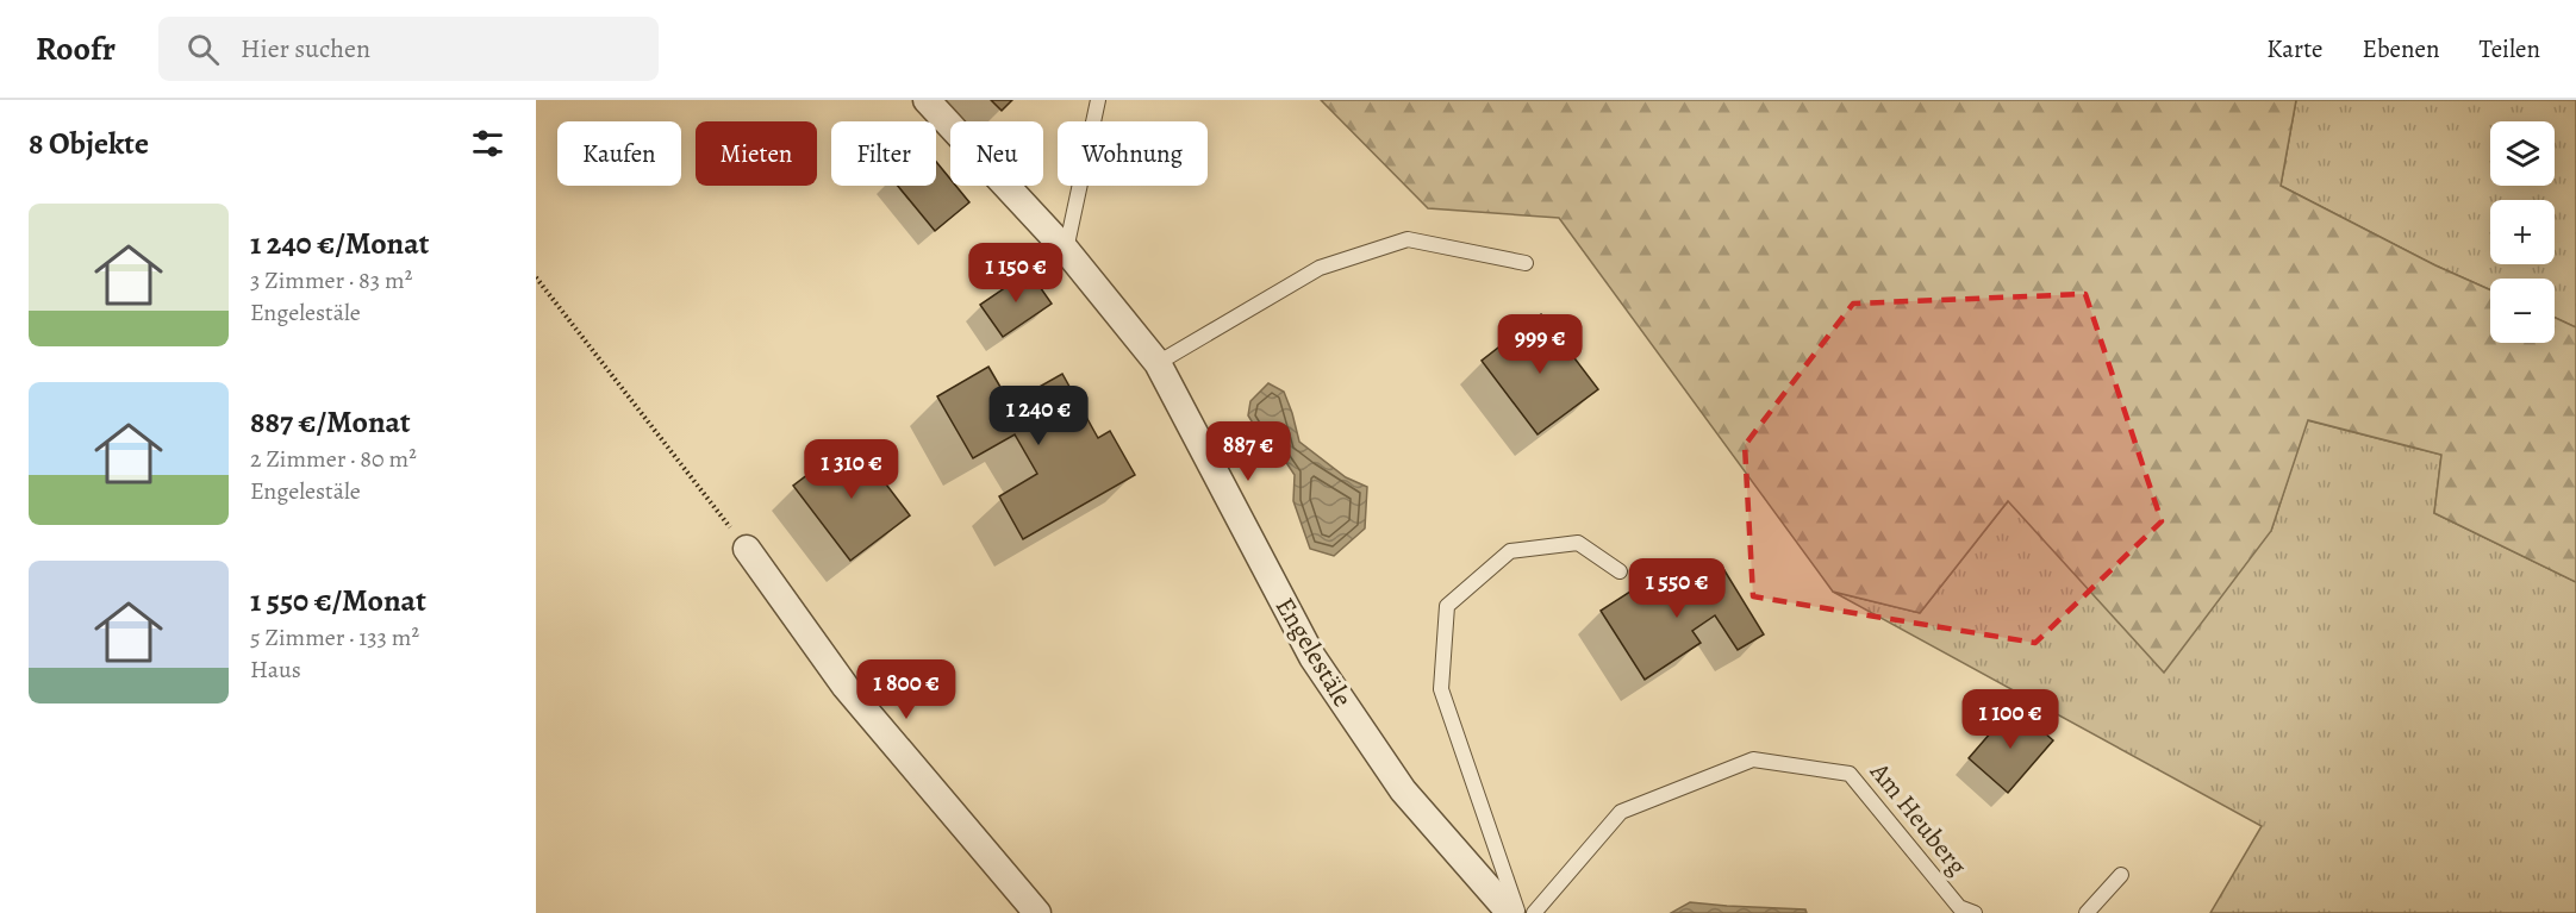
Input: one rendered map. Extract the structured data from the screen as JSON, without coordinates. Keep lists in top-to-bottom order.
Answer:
{
  "streets": {
    "street": ["Engelestäle"],
    "lane": ["Am Heuberg"]
  },
  "page": {
    "header": "Roofr",
    "search": "Hier suchen",
    "nav": ["Karte", "Ebenen", "Teilen"],
    "heading": "8 Objekte",
    "map_buttons": ["+", "−"],
    "chip": [
      "Kaufen",
      "Mieten",
      "Filter",
      "Neu",
      "Wohnung"
    ],
    "list": [
      {
        "name": "1 240 €/Monat",
        "note": "3 Zimmer · 83 m² · Engelestäle"
      },
      {
        "name": "887 €/Monat",
        "note": "2 Zimmer · 80 m² · Engelestäle"
      },
      {
        "name": "1 550 €/Monat",
        "note": "5 Zimmer · 133 m² · Haus"
      }
    ],
    "price": [
      "1 150 €",
      "999 €",
      "1 240 €",
      "887 €",
      "1 310 €",
      "1 550 €",
      "1 800 €",
      "1 100 €"
    ]
  }
}
